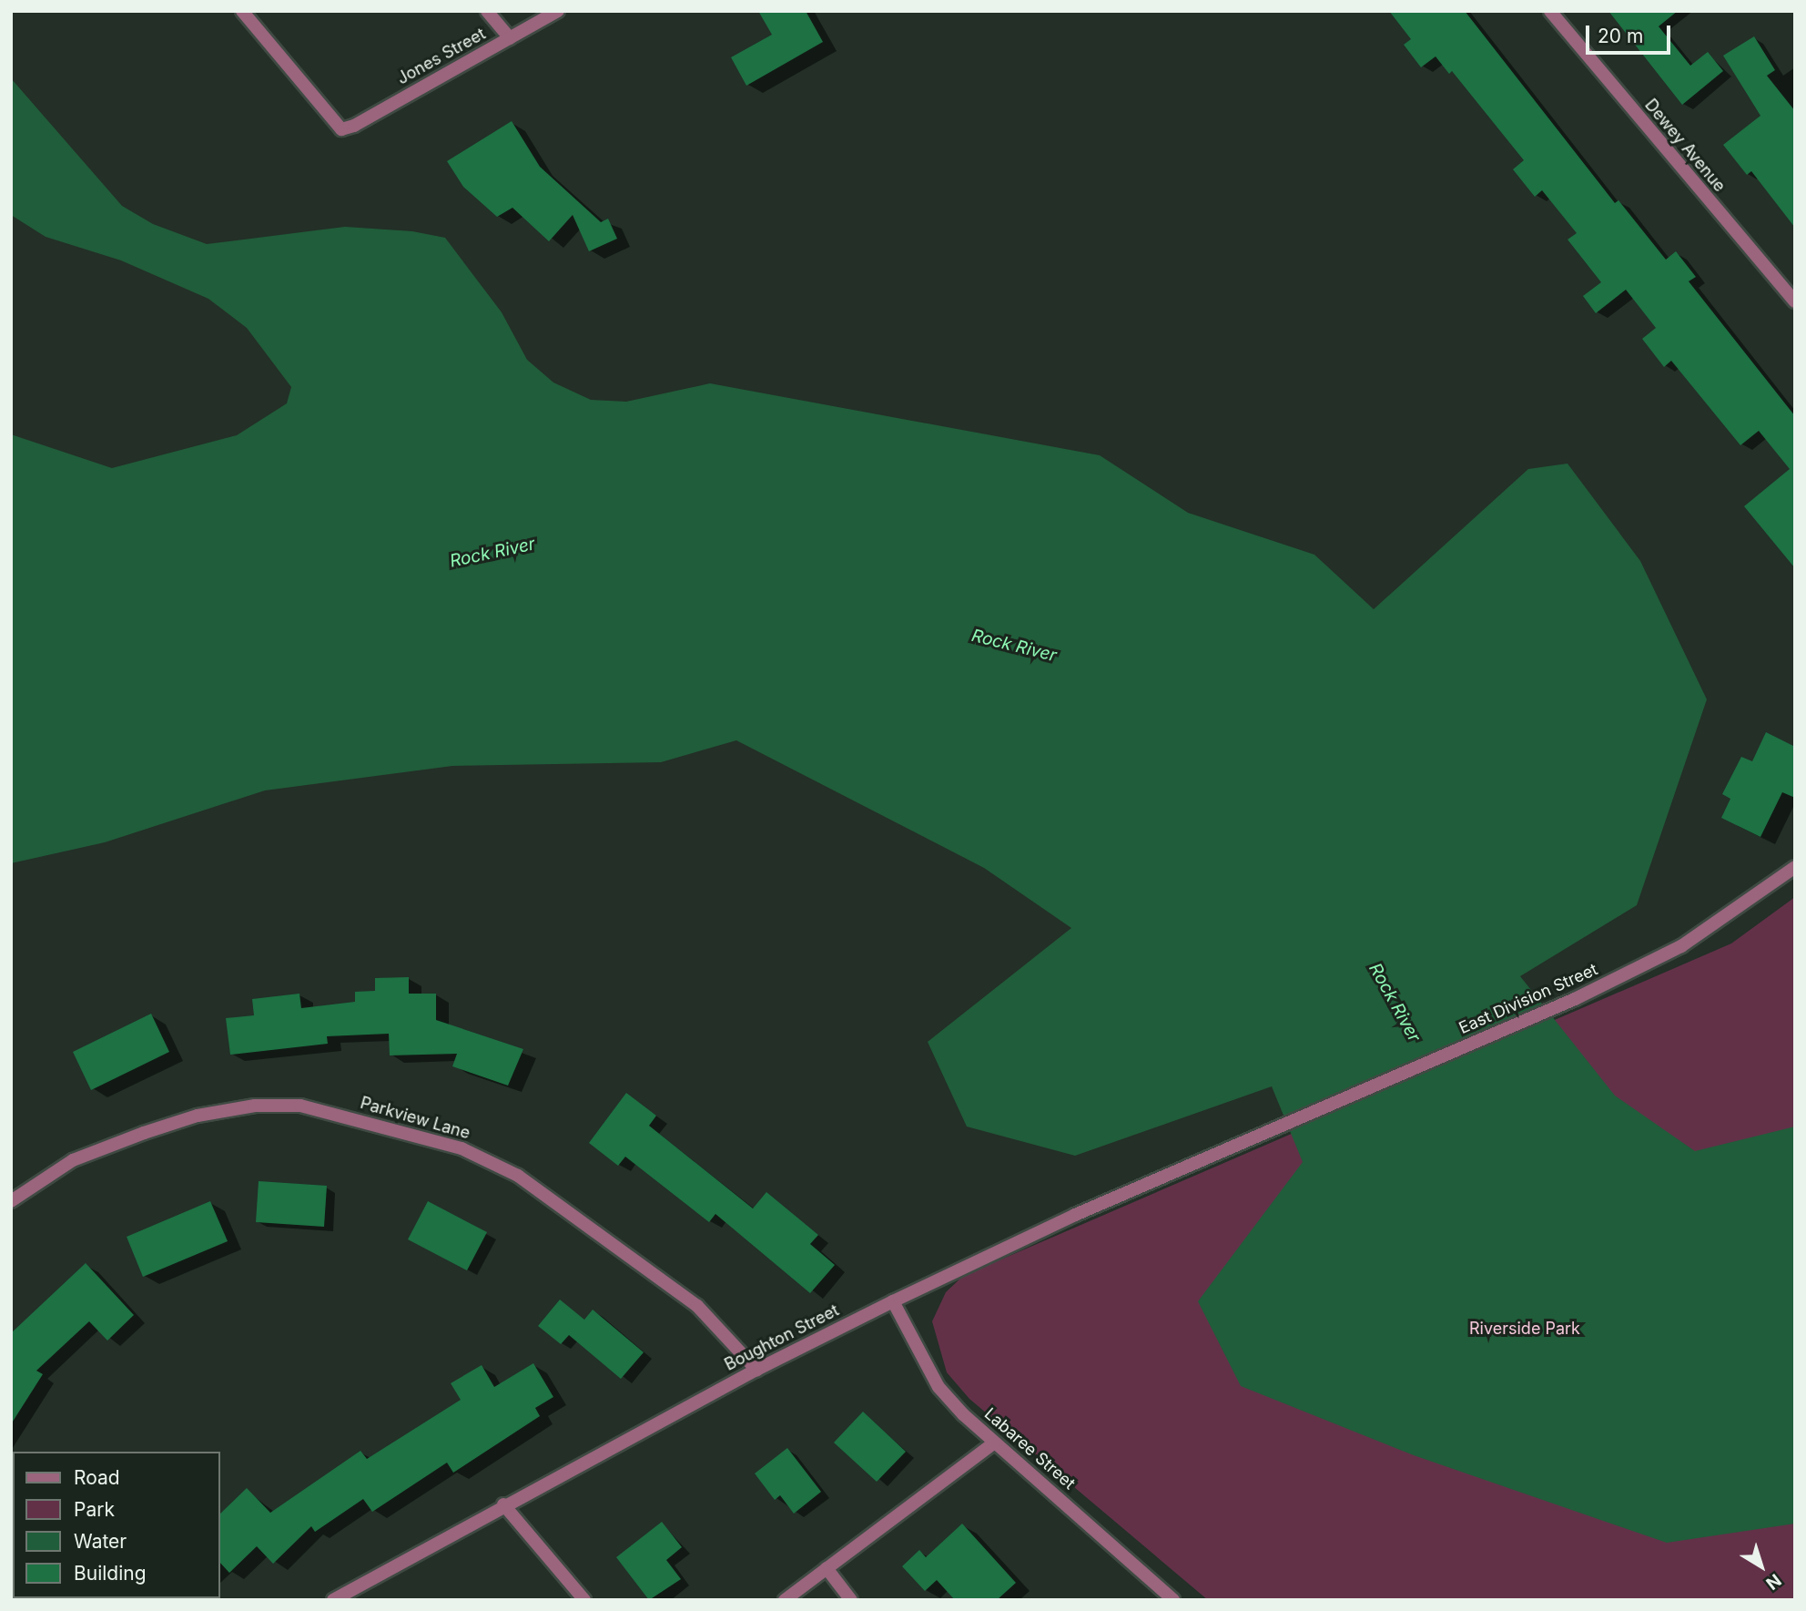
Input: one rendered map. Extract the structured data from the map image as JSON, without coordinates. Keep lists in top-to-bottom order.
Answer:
{
  "streets": {
    "street": [
      "Jones Street",
      "Dewey Avenue",
      "East Division Street",
      "Parkview Lane",
      "Boughton Street",
      "Labaree Street"
    ]
  },
  "crossings": [
    ["East Division Street", "Boughton Street"],
    ["Parkview Lane", "Boughton Street"],
    ["Boughton Street", "Labaree Street"]
  ],
  "water": ["Rock River"],
  "parks": ["Riverside Park"],
  "legend": [
    "Road",
    "Park",
    "Water",
    "Building"
  ],
  "scale_bar": "20 m",
  "north": "bottom right"
}
